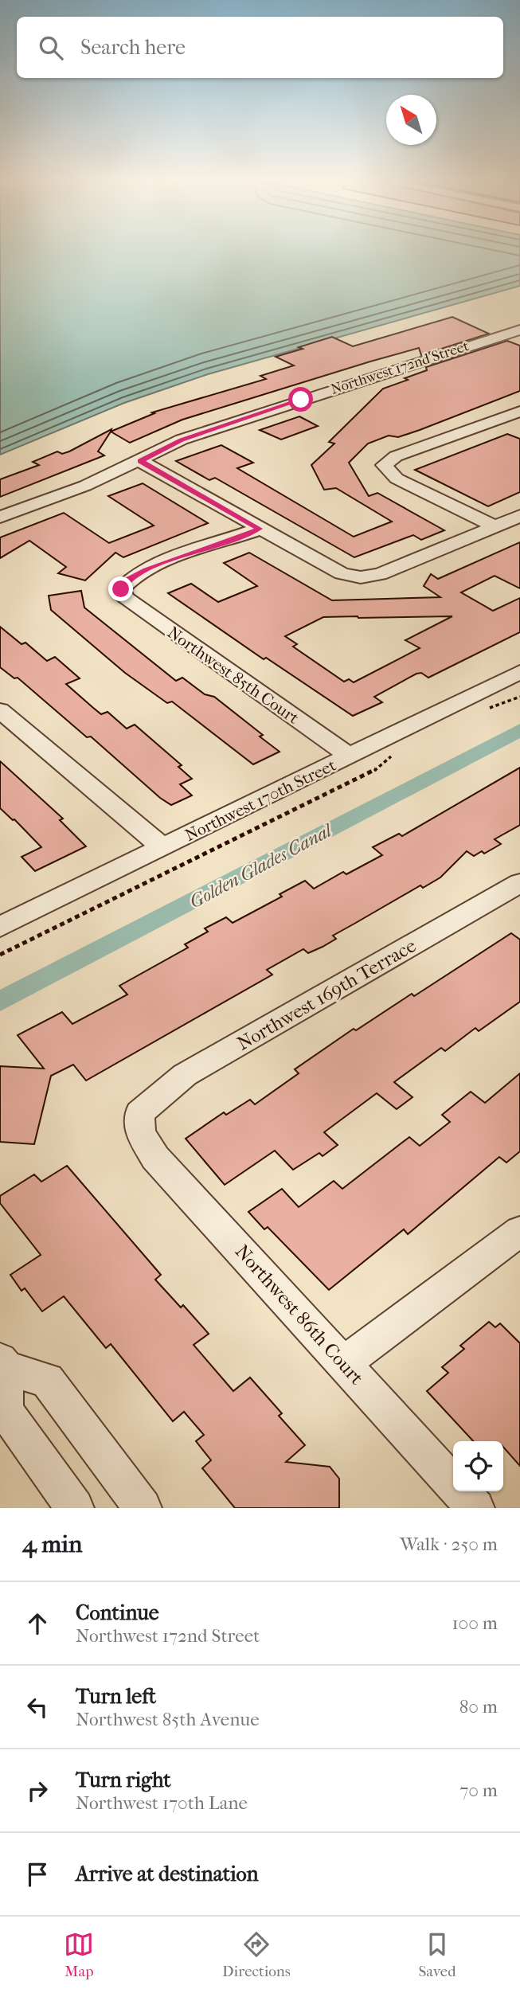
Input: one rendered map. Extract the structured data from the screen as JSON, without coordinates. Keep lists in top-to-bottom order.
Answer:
{
  "streets": {
    "street": [
      "Northwest 172nd Street",
      "Northwest 85th Court",
      "Northwest 170th Street",
      "Northwest 169th Terrace",
      "Northwest 86th Court"
    ]
  },
  "crossings": [
    ["Northwest 85th Court", "Northwest 170th Street"],
    ["Northwest 169th Terrace", "Northwest 86th Court"]
  ],
  "water": ["Golden Glades Canal"],
  "north": "top left",
  "page": {
    "search": "Search here",
    "heading": ["4 min", "Walk · 250 m"],
    "list": [
      ["Continue", "Northwest 172nd Street", "100 m"],
      ["Turn left", "Northwest 85th Avenue", "80 m"],
      ["Turn right", "Northwest 170th Lane", "70 m"],
      "Arrive at destination"
    ],
    "nav": ["Map", "Directions", "Saved"]
  }
}
